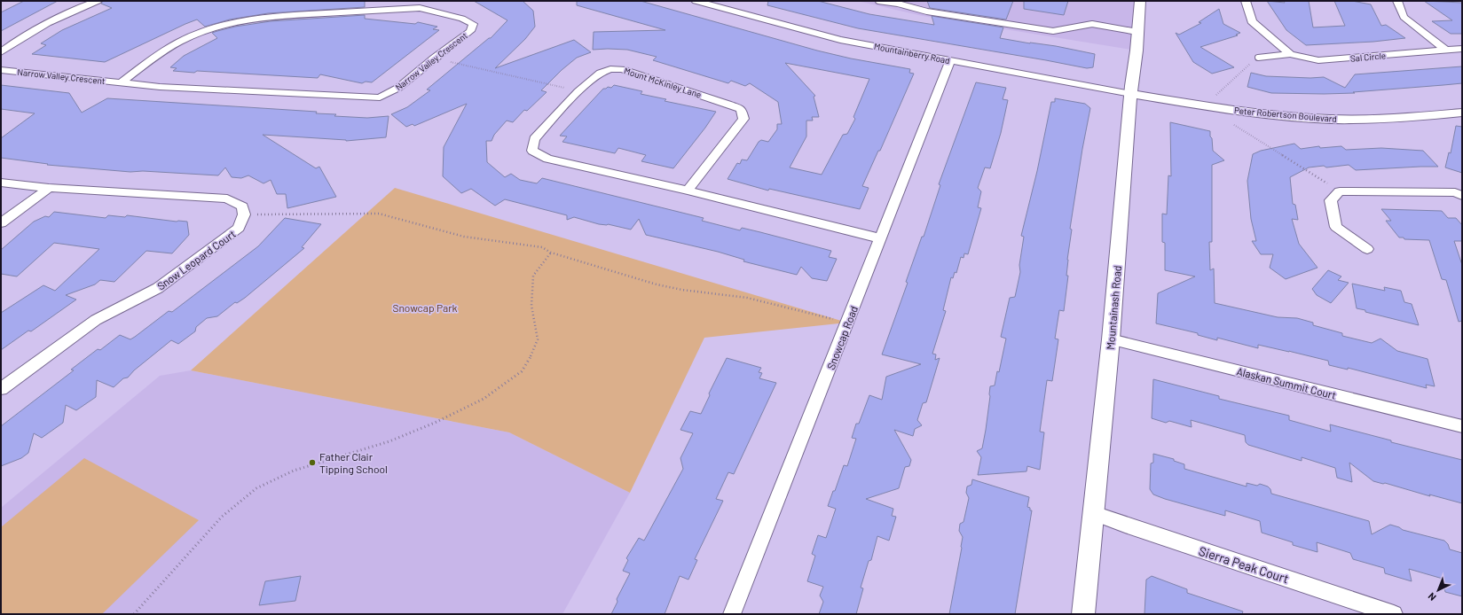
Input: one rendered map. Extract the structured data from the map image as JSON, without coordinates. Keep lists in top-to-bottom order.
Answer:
{
  "streets": {
    "street": [
      "Mountainberry Road",
      "Sal Circle",
      "Narrow Valley Crescent",
      "Mount McKinley Lane",
      "Peter Robertson Boulevard",
      "Snow Leopard Court",
      "Mountainash Road",
      "Snowcap Road",
      "Alaskan Summit Court",
      "Sierra Peak Court"
    ]
  },
  "crossings": [
    ["Mountainberry Road", "Peter Robertson Boulevard"],
    ["Mountainberry Road", "Mountainash Road"],
    ["Mountainberry Road", "Snowcap Road"],
    ["Mount McKinley Lane", "Snowcap Road"],
    ["Peter Robertson Boulevard", "Mountainash Road"],
    ["Mountainash Road", "Alaskan Summit Court"],
    ["Mountainash Road", "Sierra Peak Court"]
  ],
  "parks": ["Snowcap Park"],
  "places": ["Father Clair Tipping School"],
  "north": "bottom left"
}
